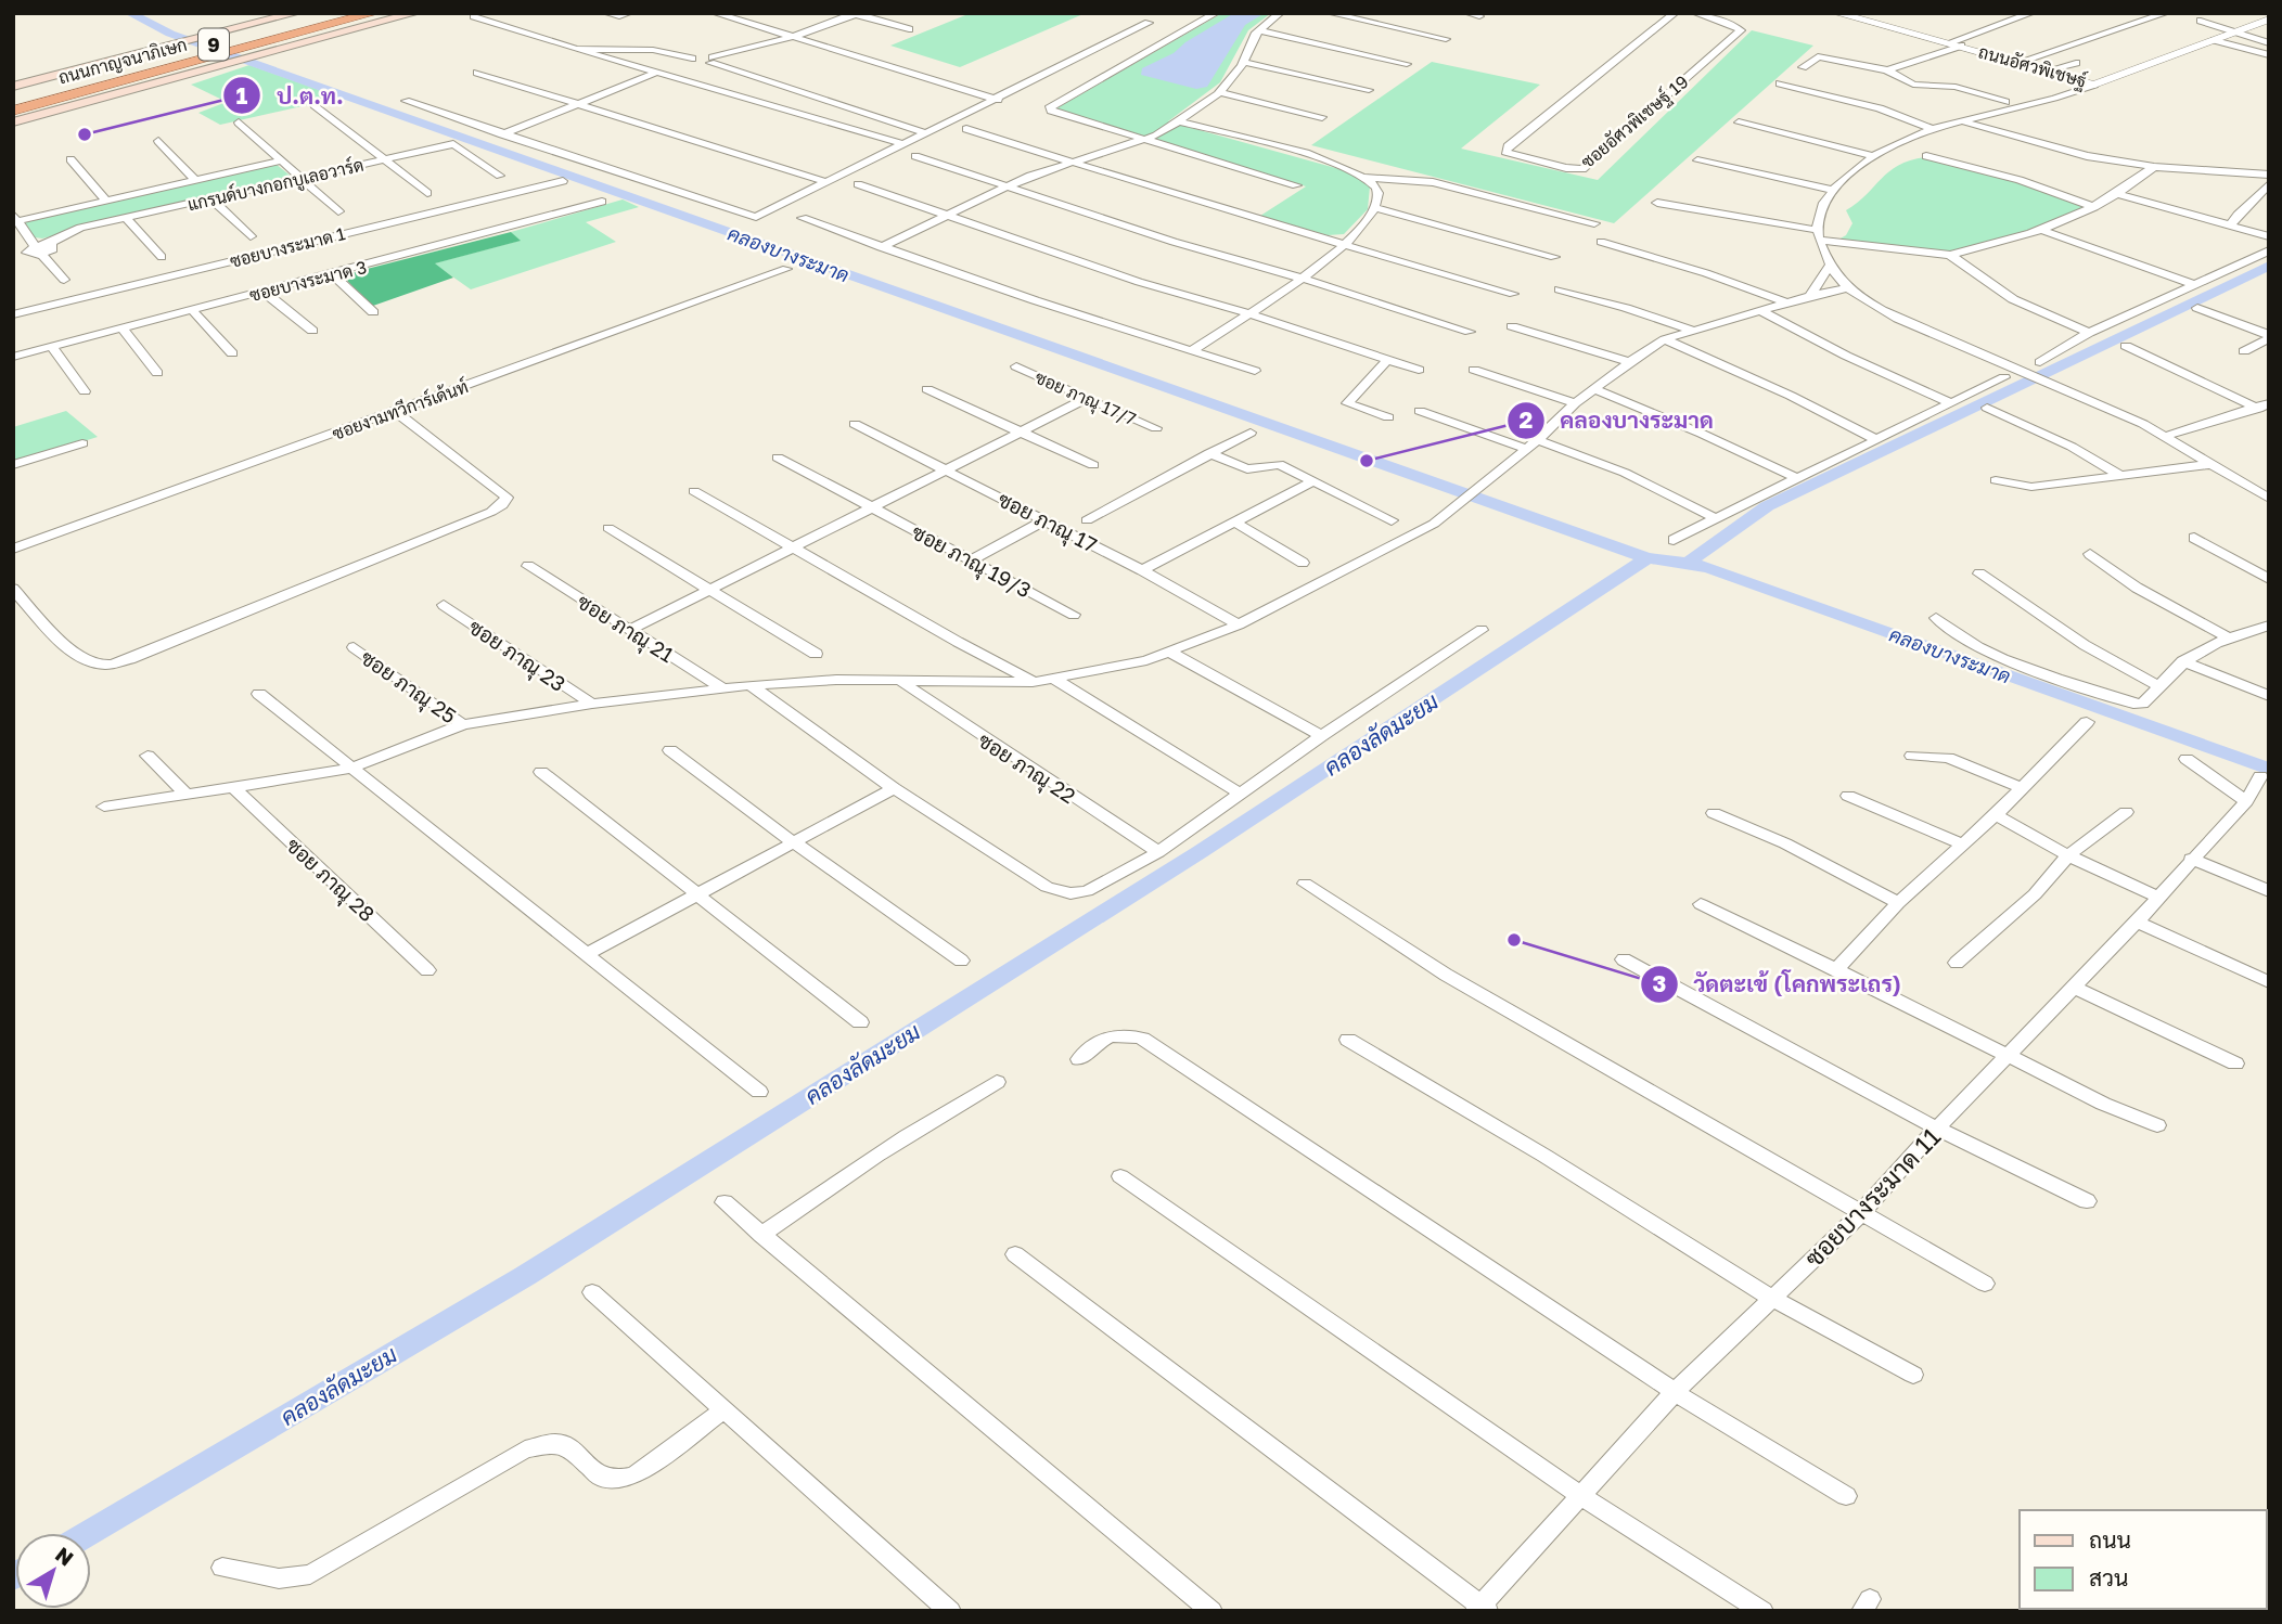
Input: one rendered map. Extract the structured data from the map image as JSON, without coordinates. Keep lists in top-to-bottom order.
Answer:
{
  "streets": {
    "highway": ["9", "ถนนกาญจนาภิเษก"],
    "street": [
      "ถนนอัศวพิเชษฐ์",
      "ซอยอัศวพิเชษฐ์ 19",
      "แกรนด์บางกอกบูเลอวาร์ด",
      "ซอยบางระมาด 1",
      "ซอยบางระมาด 3",
      "ซอย ภาณุ 17/7",
      "ซอยงามทวีการ์เด้นท์",
      "ซอย ภาณุ 17",
      "ซอย ภาณุ 19/3",
      "ซอย ภาณุ 21",
      "ซอย ภาณุ 23",
      "ซอย ภาณุ 25",
      "ซอย ภาณุ 22",
      "ซอย ภาณุ 28",
      "ซอยบางระมาด 11"
    ]
  },
  "water": ["คลองบางระมาด", "คลองลัดมะยม"],
  "places": ["ป.ต.ท.", "คลองบางระมาด", "วัดตะเข้ (โคกพระเถร)"],
  "legend": ["ถนน", "สวน"],
  "north": "top right"
}
